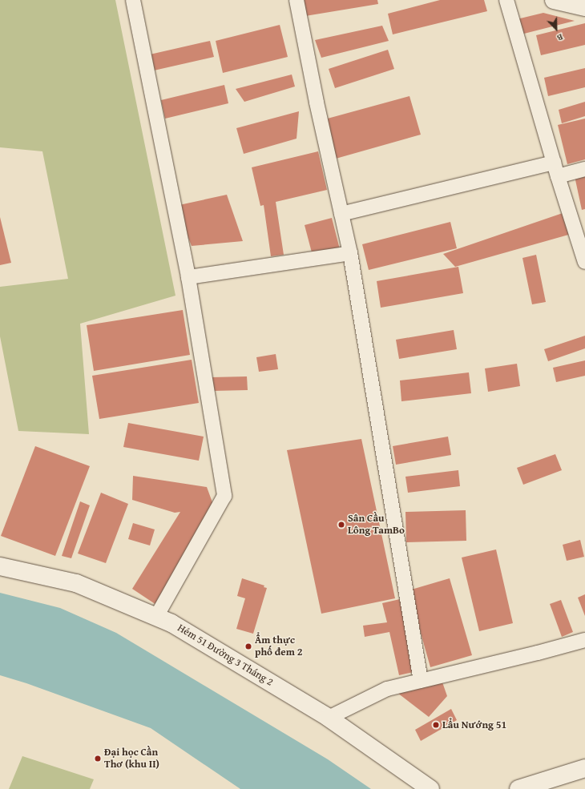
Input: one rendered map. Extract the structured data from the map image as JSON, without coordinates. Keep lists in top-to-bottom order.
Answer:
{
  "streets": {
    "street": ["Hẻm 51 Đường 3 Tháng 2"]
  },
  "places": [
    "Sân Cầu Lông TamBo",
    "Ẩm thực phố đem 2",
    "Lẩu Nướng 51",
    "Đại học Cần Thơ (khu II)"
  ],
  "north": "bottom right"
}
